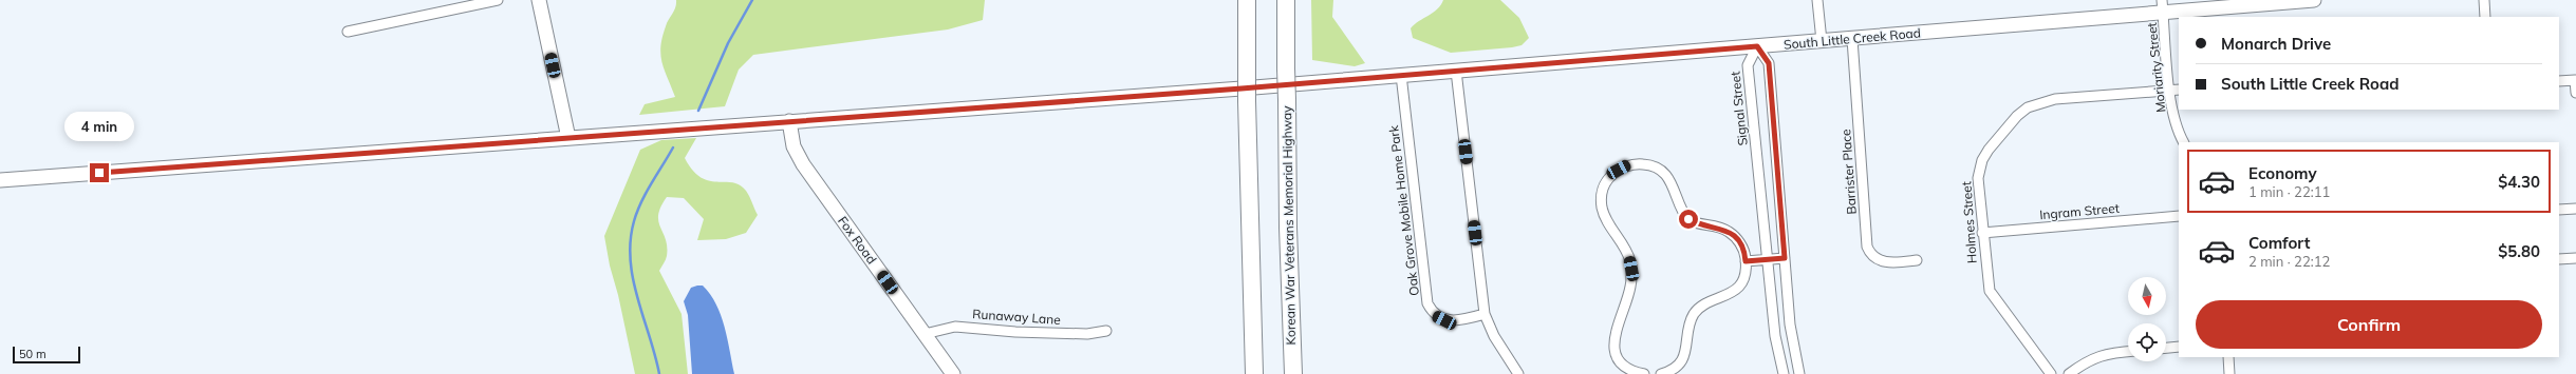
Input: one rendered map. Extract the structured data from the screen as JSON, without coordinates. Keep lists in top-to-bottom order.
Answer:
{
  "streets": {
    "highway": ["Korean War Veterans Memorial Highway"],
    "street": [
      "South Little Creek Road",
      "Moriarity Street",
      "Signal Street",
      "Barrister Place",
      "Oak Grove Mobile Home Park",
      "Ingram Street",
      "Holmes Street",
      "Fox Road",
      "Runaway Lane"
    ]
  },
  "crossings": [
    ["South Little Creek Road", "Moriarity Street"],
    ["South Little Creek Road", "Signal Street"],
    ["South Little Creek Road", "Barrister Place"],
    ["South Little Creek Road", "Oak Grove Mobile Home Park"],
    ["South Little Creek Road", "Fox Road"],
    ["Moriarity Street", "Holmes Street"],
    ["Ingram Street", "Holmes Street"],
    ["Fox Road", "Runaway Lane"]
  ],
  "scale_bar": "50 m",
  "north": "bottom",
  "page": {
    "banner": ["Monarch Drive", "South Little Creek Road"],
    "bubble": "4 min",
    "list": [
      {
        "name": "Economy",
        "note": "1 min · 22:11",
        "value": "$4.30"
      },
      {
        "name": "Comfort",
        "note": "2 min · 22:12",
        "value": "$5.80"
      }
    ],
    "buttons": "Confirm",
    "scale": "50 m"
  }
}
